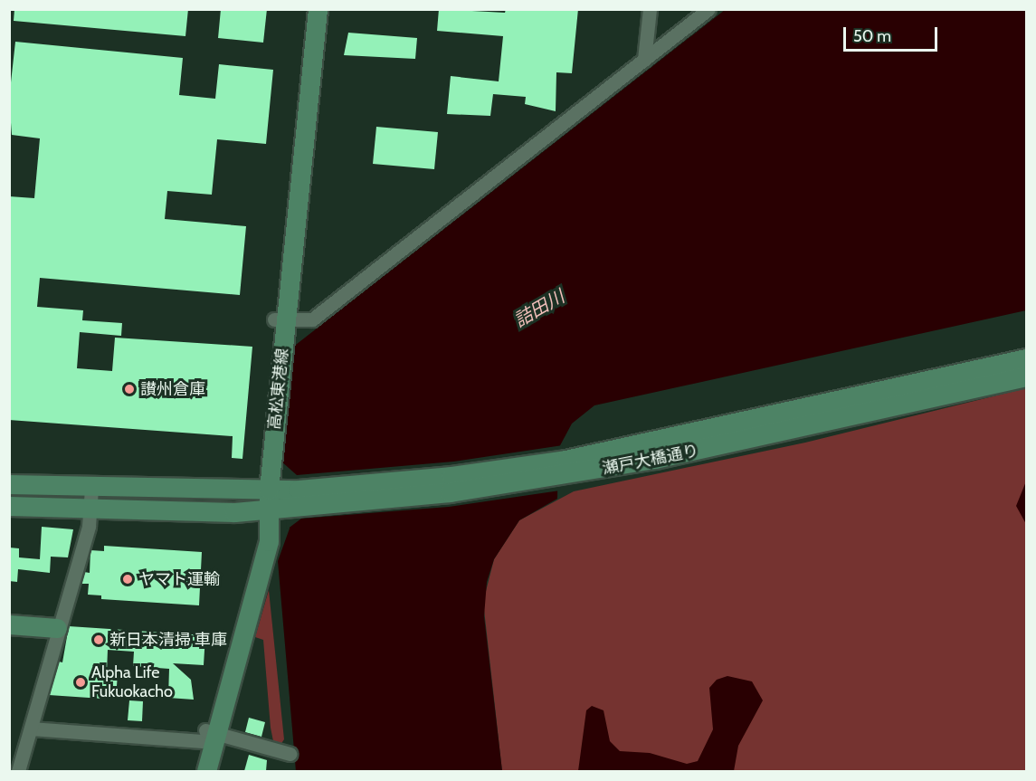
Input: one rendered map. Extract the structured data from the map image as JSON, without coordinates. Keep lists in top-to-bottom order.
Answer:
{
  "streets": {
    "street": ["高松東港線", "瀬戸大橋通り"]
  },
  "crossings": [
    ["高松東港線", "瀬戸大橋通り"]
  ],
  "water": ["詰田川"],
  "places": [
    "讃州倉庫",
    "ヤマト運輸",
    "新日本清掃 車庫",
    "Alpha Life Fukuokacho"
  ],
  "scale_bar": "50 m"
}
